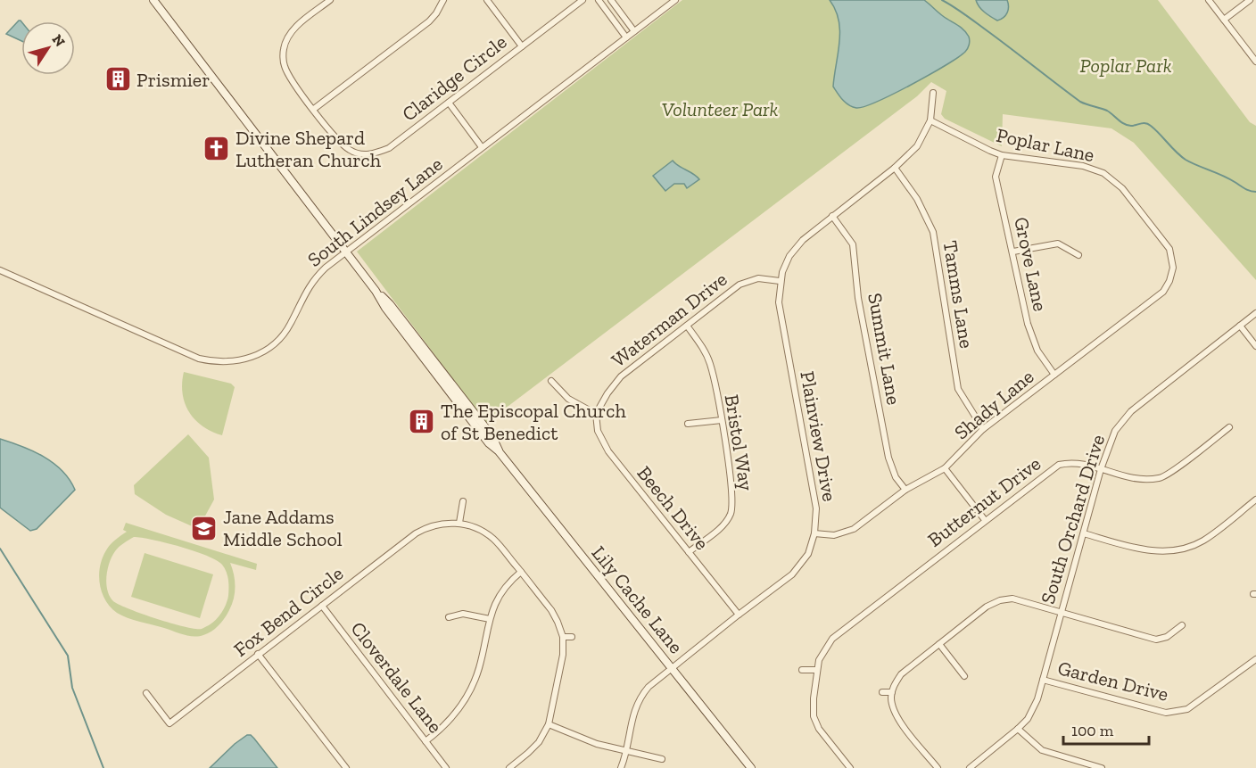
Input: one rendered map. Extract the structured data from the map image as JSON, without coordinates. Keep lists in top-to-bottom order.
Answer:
{
  "streets": {
    "street": [
      "Claridge Circle",
      "Poplar Lane",
      "South Lindsey Lane",
      "Grove Lane",
      "Tamms Lane",
      "Waterman Drive",
      "Summit Lane",
      "Shady Lane",
      "Plainview Drive",
      "Bristol Way",
      "Butternut Drive",
      "Beech Drive",
      "South Orchard Drive",
      "Lily Cache Lane",
      "Fox Bend Circle",
      "Cloverdale Lane",
      "Garden Drive"
    ]
  },
  "crossings": [
    ["Poplar Lane", "Grove Lane"],
    ["Poplar Lane", "Shady Lane"],
    ["Poplar Lane", "Plainview Drive"],
    ["South Lindsey Lane", "Lily Cache Lane"],
    ["Grove Lane", "Shady Lane"],
    ["Tamms Lane", "Shady Lane"],
    ["Tamms Lane", "Plainview Drive"],
    ["Waterman Drive", "Plainview Drive"],
    ["Waterman Drive", "Bristol Way"],
    ["Waterman Drive", "Beech Drive"],
    ["Summit Lane", "Shady Lane"],
    ["Summit Lane", "Plainview Drive"],
    ["Shady Lane", "Plainview Drive"],
    ["Plainview Drive", "Beech Drive"],
    ["Plainview Drive", "Lily Cache Lane"],
    ["Bristol Way", "Beech Drive"],
    ["Butternut Drive", "South Orchard Drive"],
    ["South Orchard Drive", "Garden Drive"],
    ["Fox Bend Circle", "Cloverdale Lane"]
  ],
  "parks": ["Poplar Park", "Volunteer Park"],
  "places": {
    "building": ["Prismier", "The Episcopal Church of St Benedict"],
    "church": ["Divine Shepard Lutheran Church"],
    "school or university": ["Jane Addams Middle School"]
  },
  "scale_bar": "100 m",
  "north": "top right"
}
